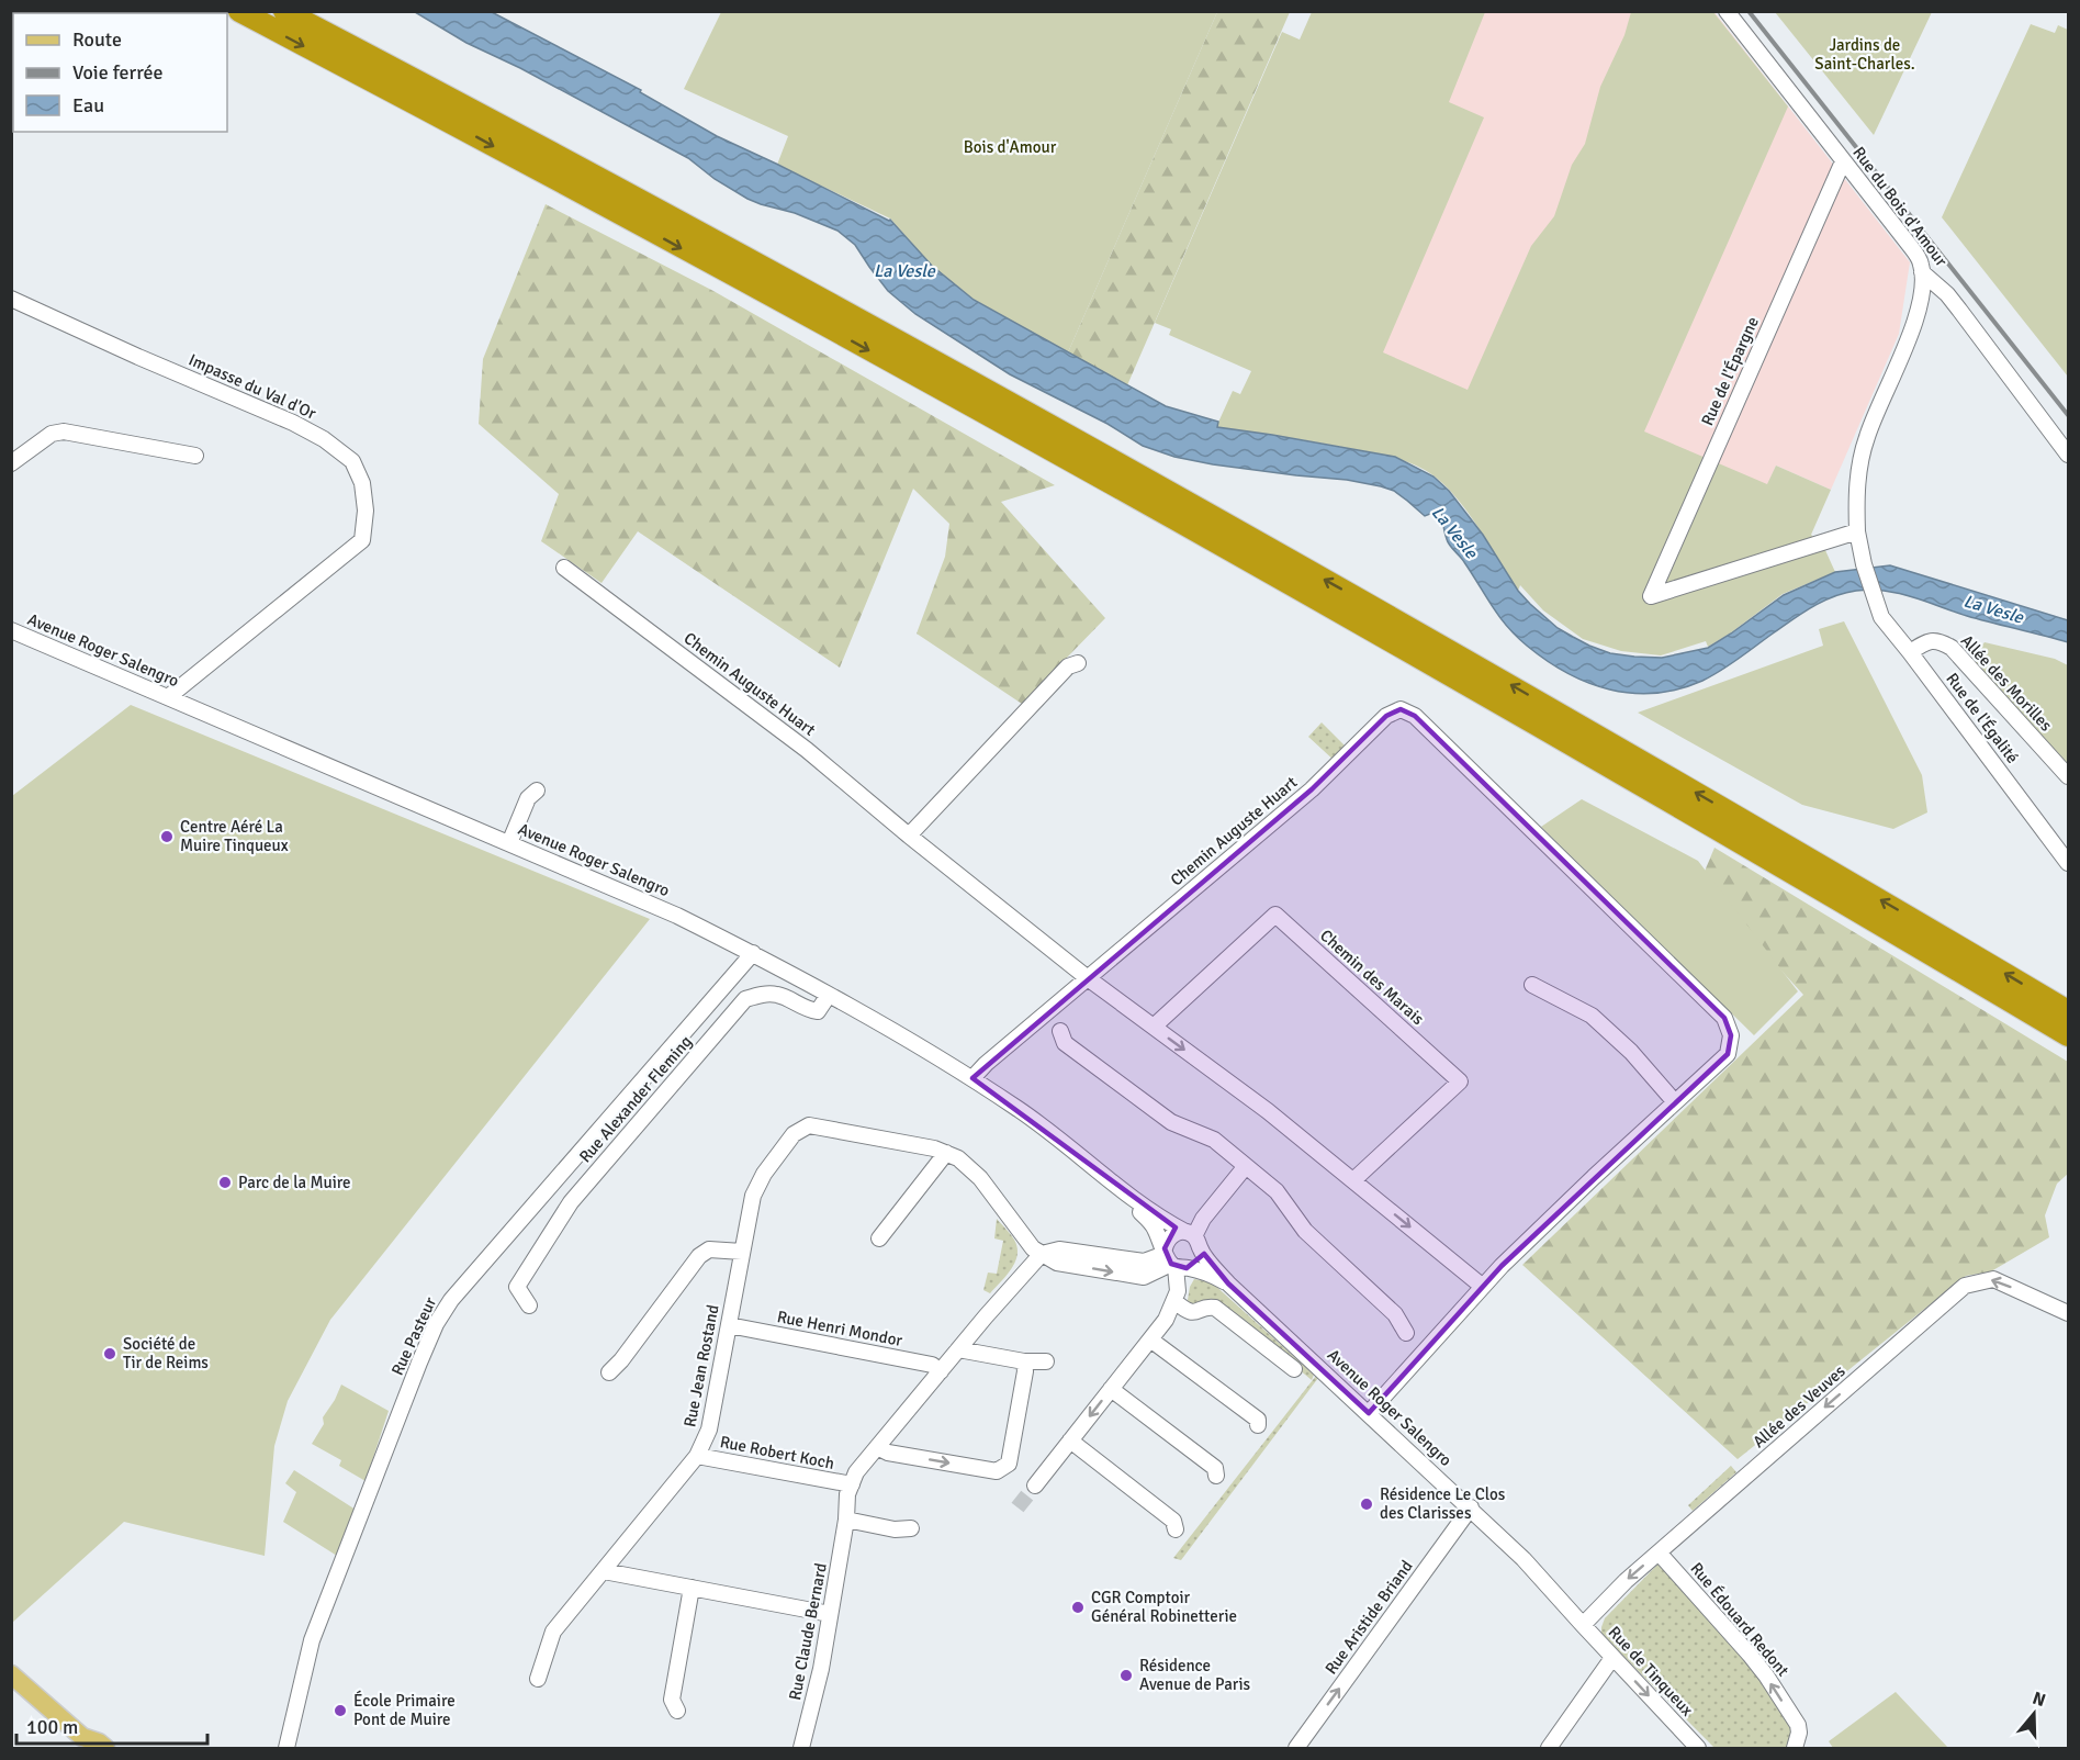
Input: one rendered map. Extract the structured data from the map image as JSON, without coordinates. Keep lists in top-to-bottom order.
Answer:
{
  "streets": {
    "street": [
      "Rue du Bois d'Amour",
      "Rue de l'Épargne",
      "Impasse du Val d'Or",
      "Avenue Roger Salengro",
      "Allée des Morilles",
      "Chemin Auguste Huart",
      "Rue de l'Égalité",
      "Chemin des Marais",
      "Rue Alexander Fleming",
      "Rue Henri Mondor",
      "Rue Pasteur",
      "Rue Jean Rostand",
      "Allée des Veuves",
      "Rue Robert Koch",
      "Rue Aristide Briand",
      "Rue Édouard Redont",
      "Rue Claude Bernard",
      "Rue de Tinqueux"
    ]
  },
  "crossings": [
    ["Rue du Bois d'Amour", "Rue de l'Épargne"],
    ["Rue de l'Épargne", "Rue de l'Égalité"],
    ["Impasse du Val d'Or", "Avenue Roger Salengro"],
    ["Avenue Roger Salengro", "Chemin Auguste Huart"],
    ["Avenue Roger Salengro", "Rue Alexander Fleming"],
    ["Avenue Roger Salengro", "Rue Pasteur"],
    ["Avenue Roger Salengro", "Allée des Veuves"],
    ["Avenue Roger Salengro", "Rue Aristide Briand"],
    ["Avenue Roger Salengro", "Rue de Tinqueux"],
    ["Allée des Morilles", "Rue de l'Égalité"],
    ["Rue Henri Mondor", "Rue Jean Rostand"],
    ["Rue Henri Mondor", "Rue Claude Bernard"],
    ["Rue Jean Rostand", "Rue Robert Koch"],
    ["Rue Jean Rostand", "Rue Claude Bernard"],
    ["Allée des Veuves", "Rue Édouard Redont"],
    ["Allée des Veuves", "Rue de Tinqueux"],
    ["Rue Robert Koch", "Rue Claude Bernard"]
  ],
  "one_way": [
    "Allée des Veuves",
    "Rue Aristide Briand",
    "Rue Édouard Redont",
    "Rue de Tinqueux"
  ],
  "water": ["La Vesle"],
  "parks": ["Jardins de Saint-Charles.", "Bois d'Amour"],
  "places": [
    "Centre Aéré La Muire Tinqueux",
    "Parc de la Muire",
    "Société de Tir de Reims",
    "Résidence Le Clos des Clarisses",
    "CGR Comptoir Général Robinetterie",
    "Résidence Avenue de Paris",
    "École Primaire Pont de Muire"
  ],
  "legend": ["Route", "Voie ferrée", "Eau"],
  "scale_bar": "100 m",
  "north": "top"
}
